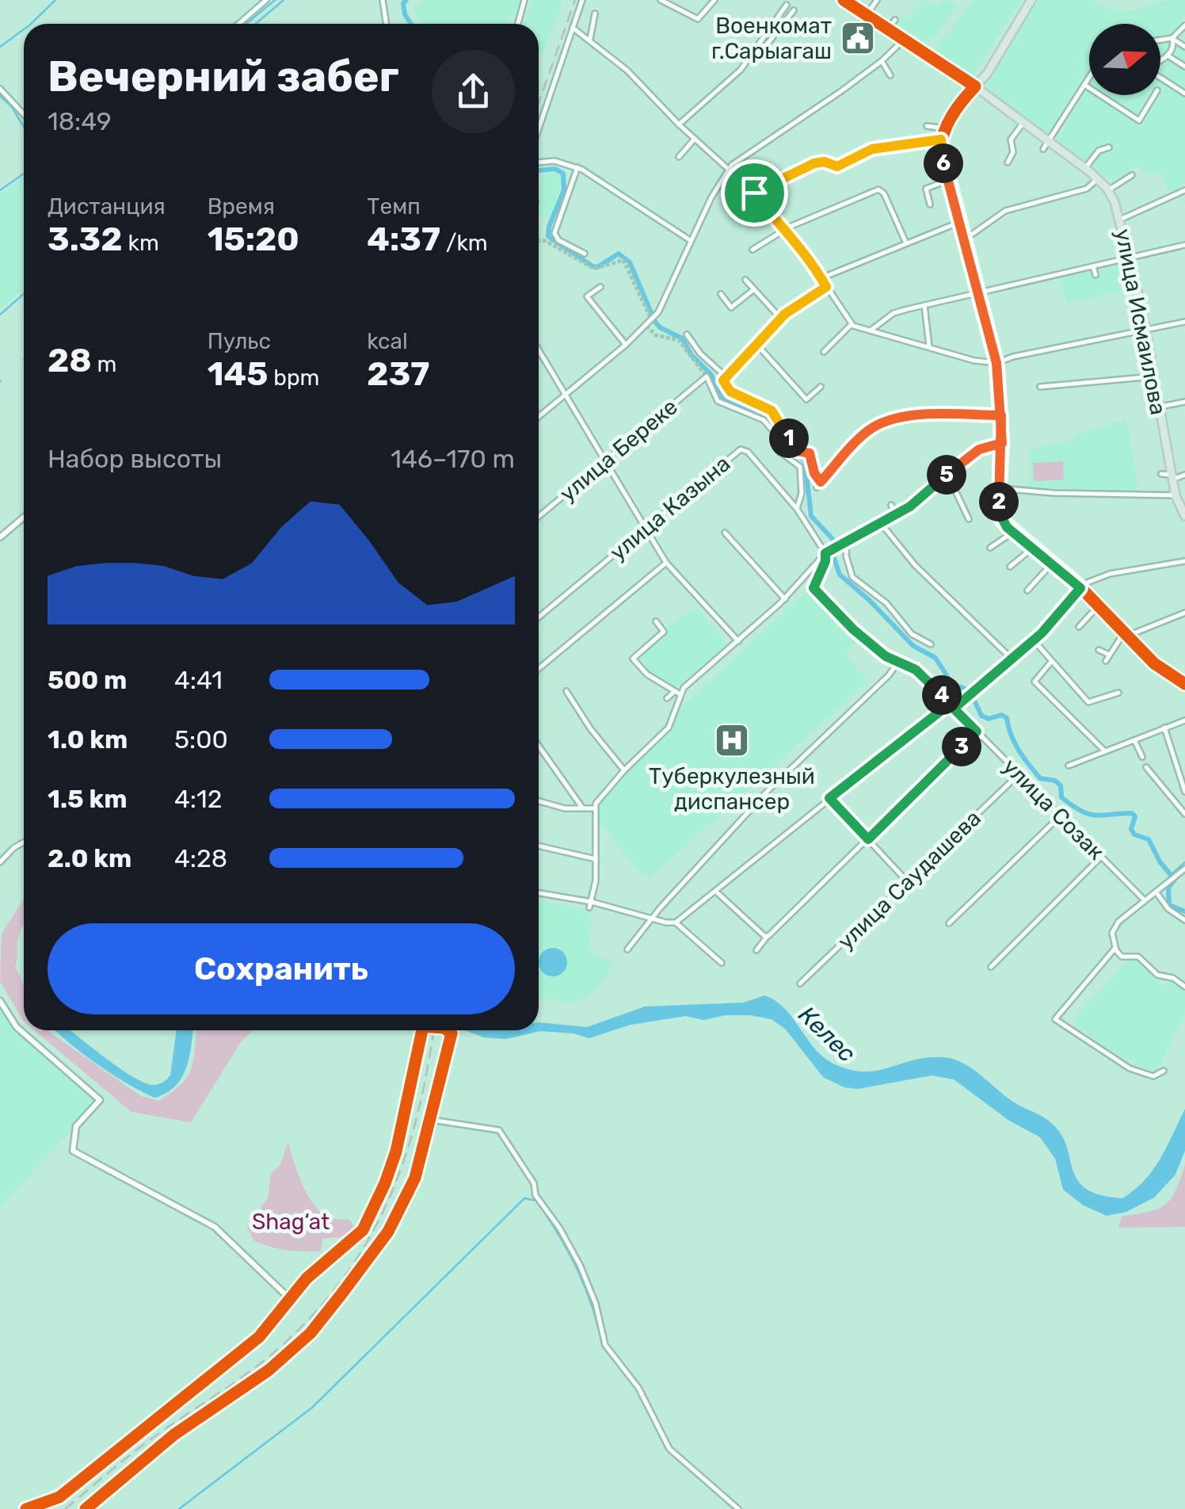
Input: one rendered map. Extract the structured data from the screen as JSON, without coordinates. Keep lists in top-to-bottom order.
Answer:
{
  "streets": {
    "main road": ["улица Исмаилова"],
    "street": [
      "улица Береке",
      "улица Казына",
      "улица Созак",
      "улица Саудашева"
    ]
  },
  "crossings": [
    ["улица Береке", "улица Казына"],
    ["улица Казына", "улица Созак"],
    ["улица Созак", "улица Саудашева"]
  ],
  "water": ["Келес"],
  "parks": ["Shag‘at"],
  "places": {
    "public building": ["Военкомат г.Сарыагаш"],
    "hospital": ["Туберкулезный диспансер"]
  },
  "north": "right",
  "page": {
    "heading": ["Вечерний забег", "18:49"],
    "pins": [
      "6",
      "1",
      "5",
      "2",
      "4",
      "3"
    ],
    "stats": [
      ["Дистанция", "3.32 km"],
      ["Время", "15:20"],
      ["Темп", "4:37 /km"],
      ["28 m"],
      ["Пульс", "145 bpm"],
      ["kcal", "237"]
    ],
    "chart": ["Набор высоты", "146–170 m"],
    "list": [
      {
        "name": "500 m",
        "note": "4:41"
      },
      {
        "name": "1.0 km",
        "note": "5:00"
      },
      {
        "name": "1.5 km",
        "note": "4:12"
      },
      {
        "name": "2.0 km",
        "note": "4:28"
      }
    ],
    "buttons": "Сохранить"
  }
}
